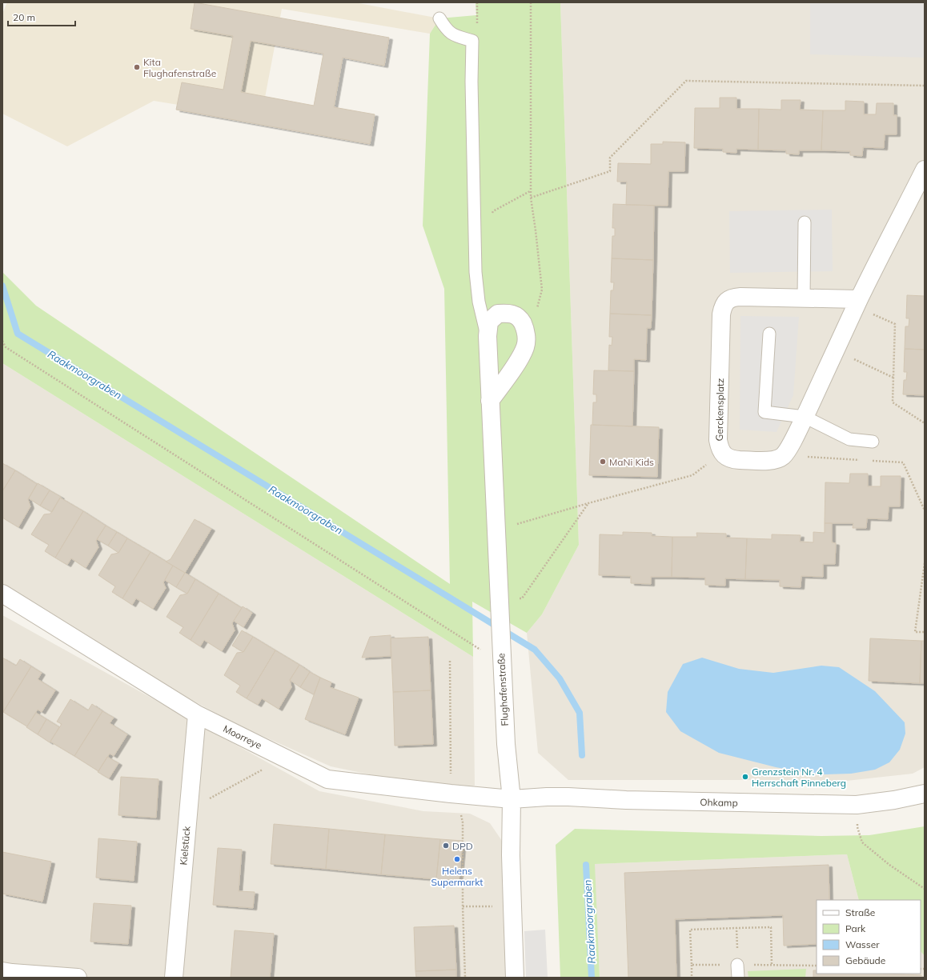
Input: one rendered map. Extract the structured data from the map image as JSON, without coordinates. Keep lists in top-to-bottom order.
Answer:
{
  "streets": {
    "street": [
      "Gerckensplatz",
      "Flughafenstraße",
      "Moorreye",
      "Ohkamp",
      "Kielstück"
    ]
  },
  "crossings": [
    ["Flughafenstraße", "Moorreye"],
    ["Flughafenstraße", "Ohkamp"],
    ["Moorreye", "Ohkamp"],
    ["Moorreye", "Kielstück"]
  ],
  "water": ["Raakmoorgraben"],
  "places": [
    "Kita Flughafenstraße",
    "MaNi Kids",
    "Grenzstein Nr. 4 Herrschaft Pinneberg",
    "DPD",
    "Helens Supermarkt"
  ],
  "legend": [
    "Straße",
    "Park",
    "Wasser",
    "Gebäude"
  ],
  "scale_bar": "20 m"
}
